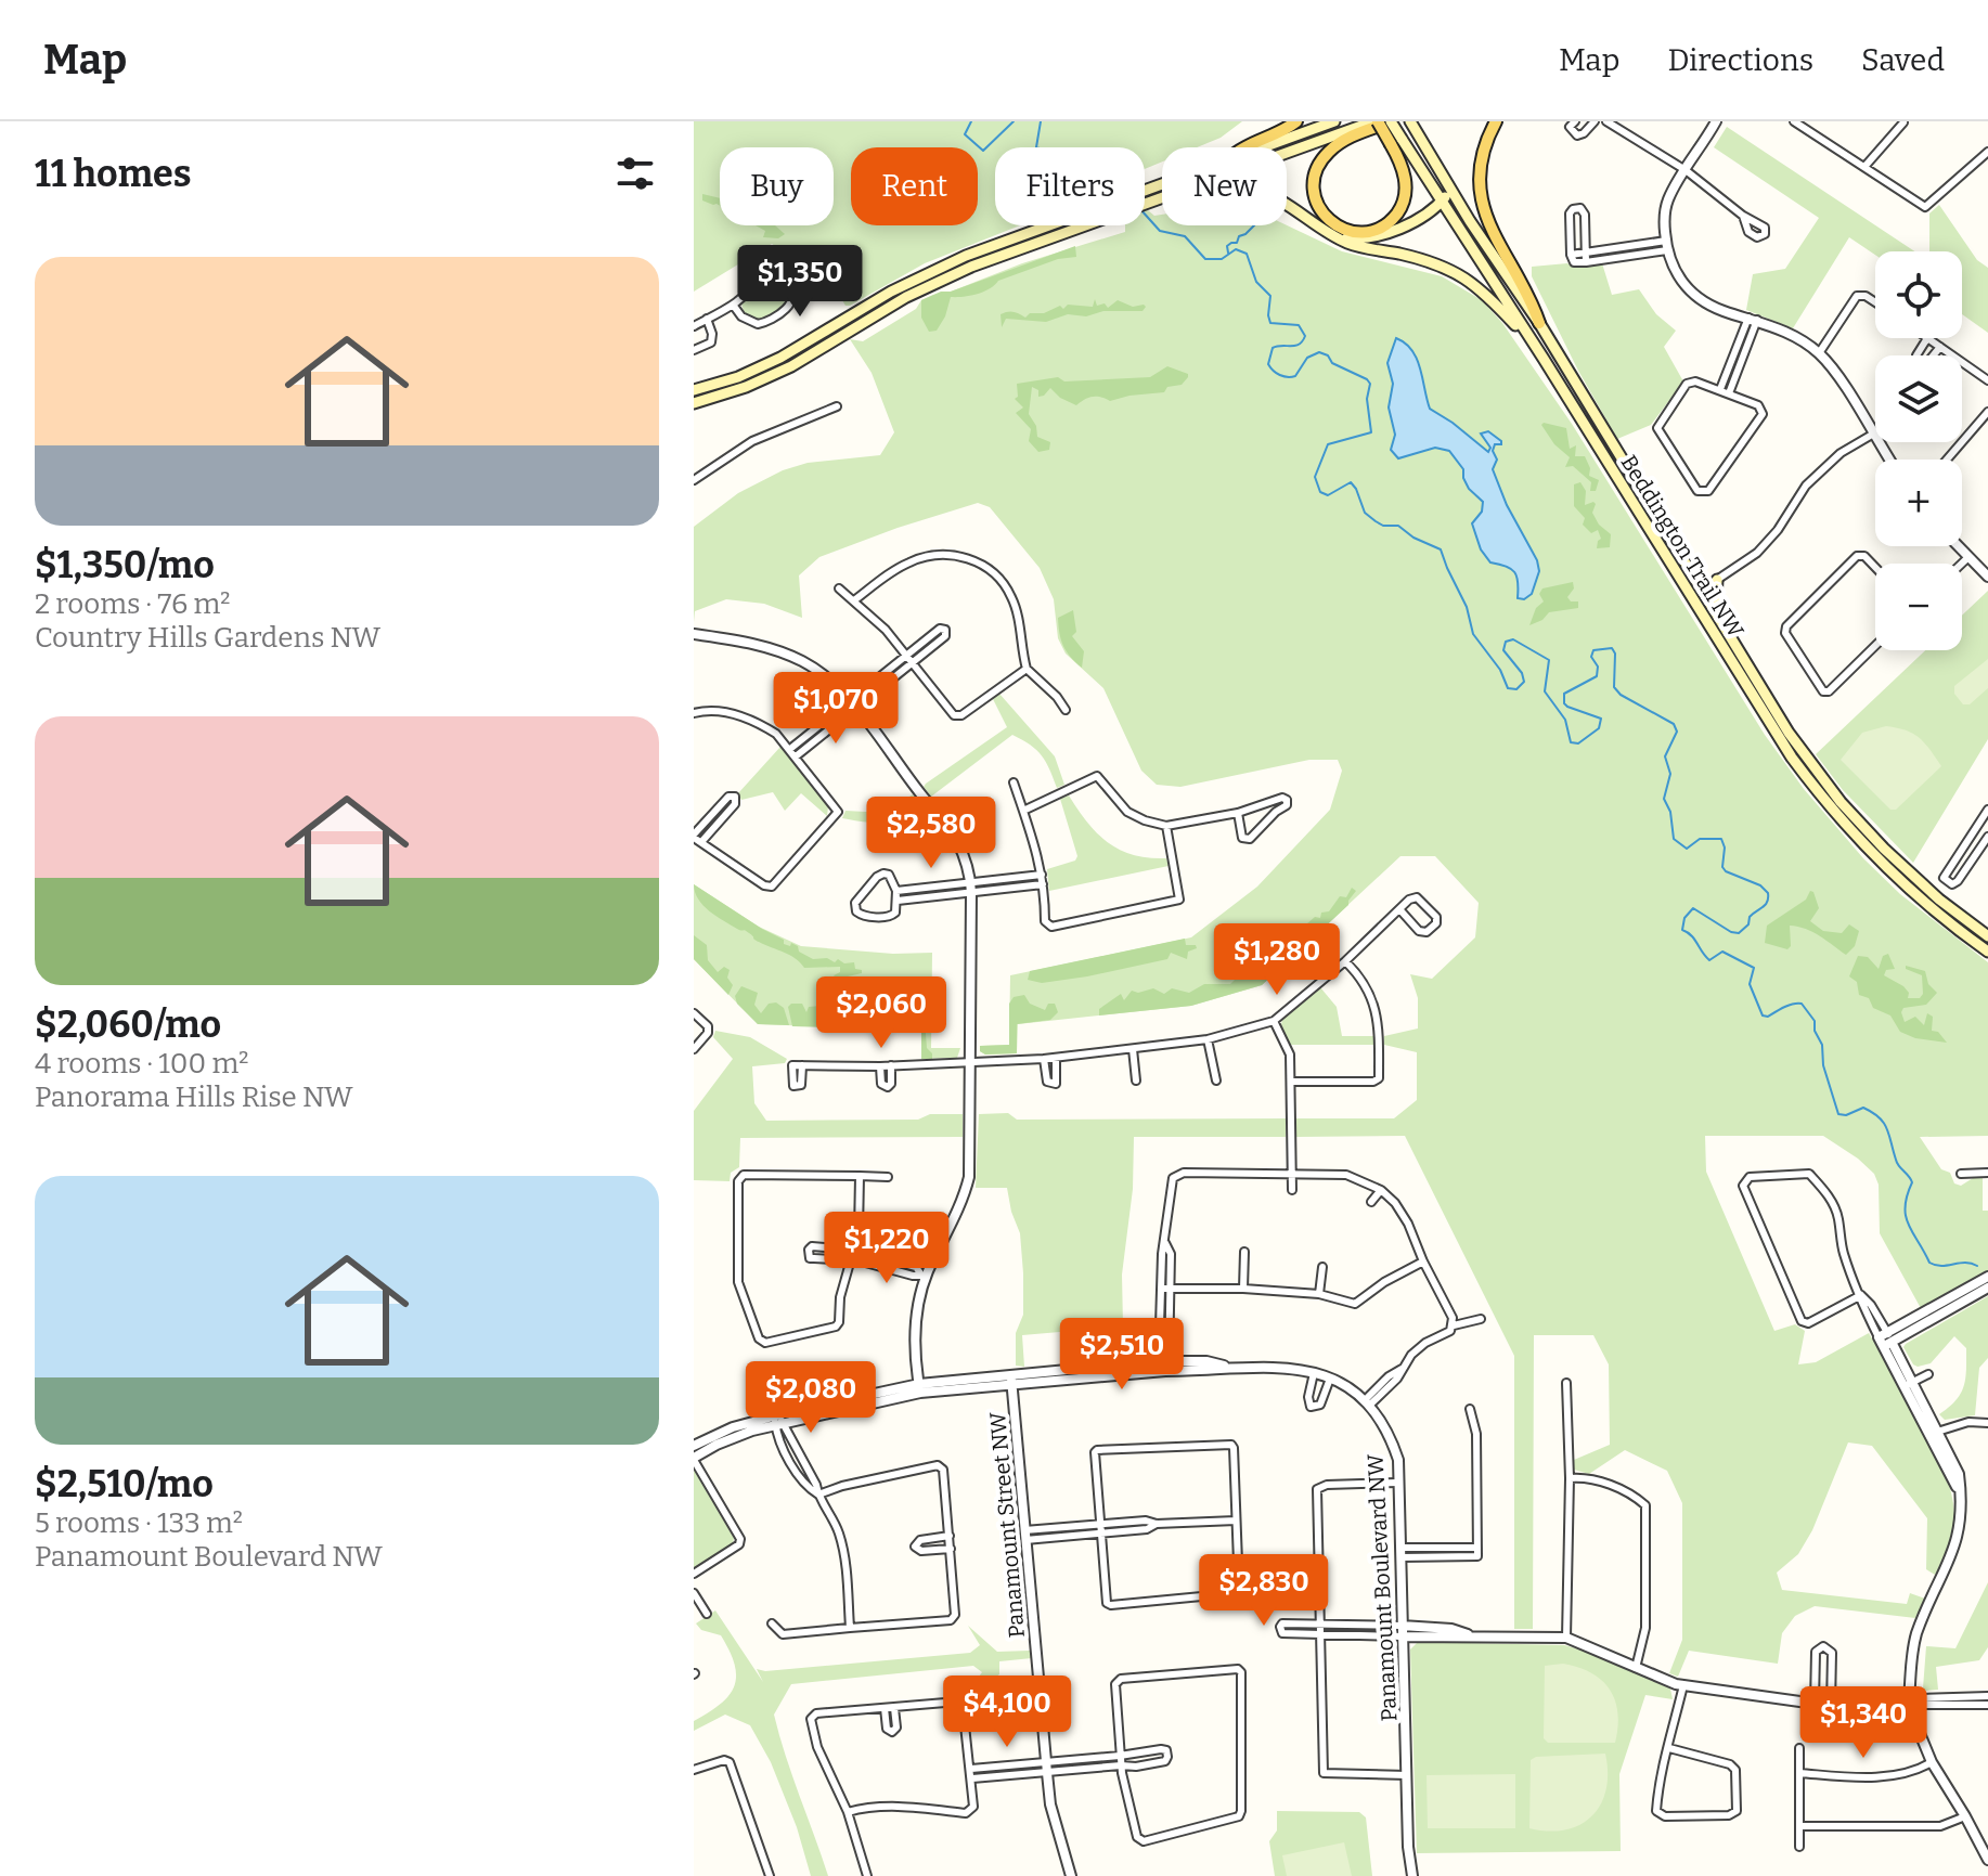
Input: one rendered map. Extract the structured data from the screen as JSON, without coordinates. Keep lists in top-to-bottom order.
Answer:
{
  "streets": {
    "main road": ["Beddington Trail NW"],
    "street": ["Panamount Street NW", "Panamount Boulevard NW"]
  },
  "crossings": [
    ["Panamount Street NW", "Panamount Boulevard NW"]
  ],
  "page": {
    "header": "Map",
    "nav": ["Map", "Directions", "Saved"],
    "heading": "11 homes",
    "chip": [
      "Buy",
      "Rent",
      "Filters",
      "New"
    ],
    "list": [
      {
        "name": "$1,350/mo",
        "note": "2 rooms · 76 m² · Country Hills Gardens NW"
      },
      {
        "name": "$2,060/mo",
        "note": "4 rooms · 100 m² · Panorama Hills Rise NW"
      },
      {
        "name": "$2,510/mo",
        "note": "5 rooms · 133 m² · Panamount Boulevard NW"
      }
    ],
    "price": [
      "$1,350",
      "$1,070",
      "$2,580",
      "$1,280",
      "$2,060",
      "$1,220",
      "$2,510",
      "$2,080",
      "$2,830",
      "$4,100",
      "$1,340"
    ],
    "map_buttons": ["+", "−"]
  }
}
